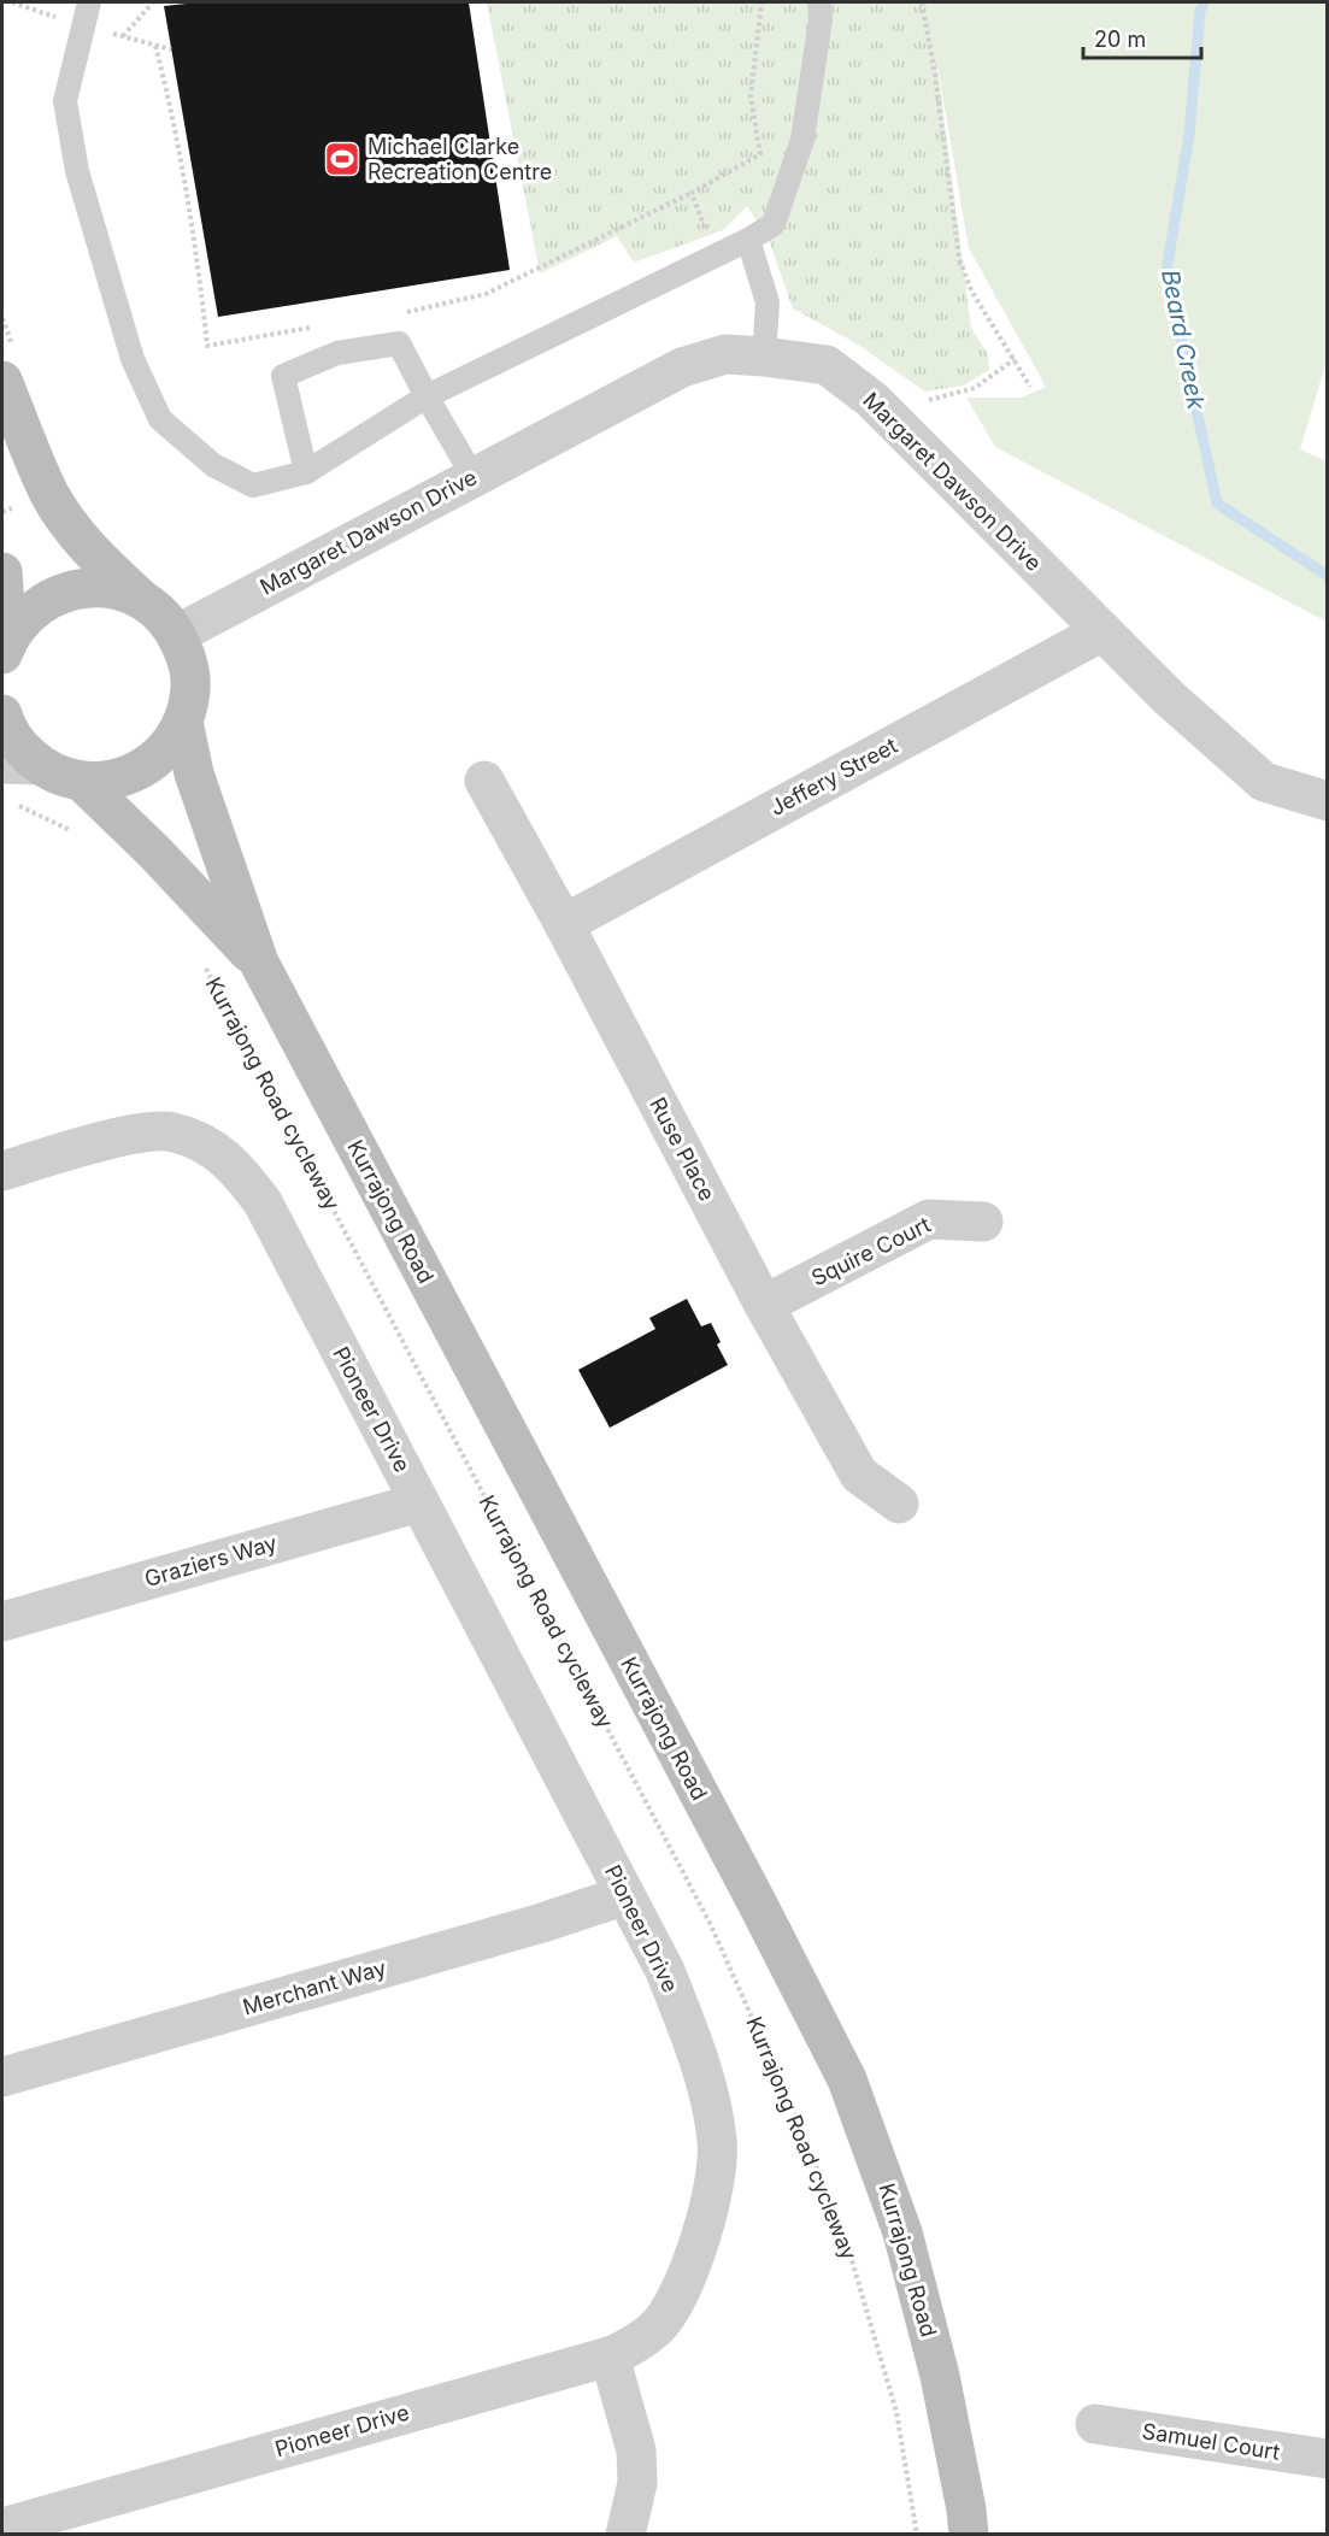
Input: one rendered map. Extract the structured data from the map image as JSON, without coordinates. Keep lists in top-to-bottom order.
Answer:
{
  "streets": {
    "main road": ["Kurrajong Road"],
    "street": [
      "Margaret Dawson Drive",
      "Jeffery Street",
      "Ruse Place",
      "Squire Court",
      "Pioneer Drive",
      "Graziers Way",
      "Merchant Way",
      "Samuel Court"
    ],
    "path": ["Kurrajong Road cycleway"]
  },
  "crossings": [
    ["Margaret Dawson Drive", "Jeffery Street"],
    ["Jeffery Street", "Ruse Place"],
    ["Ruse Place", "Squire Court"],
    ["Pioneer Drive", "Graziers Way"],
    ["Pioneer Drive", "Merchant Way"]
  ],
  "water": ["Beard Creek"],
  "places": {
    "sports": ["Michael Clarke Recreation Centre"]
  },
  "scale_bar": "20 m"
}
